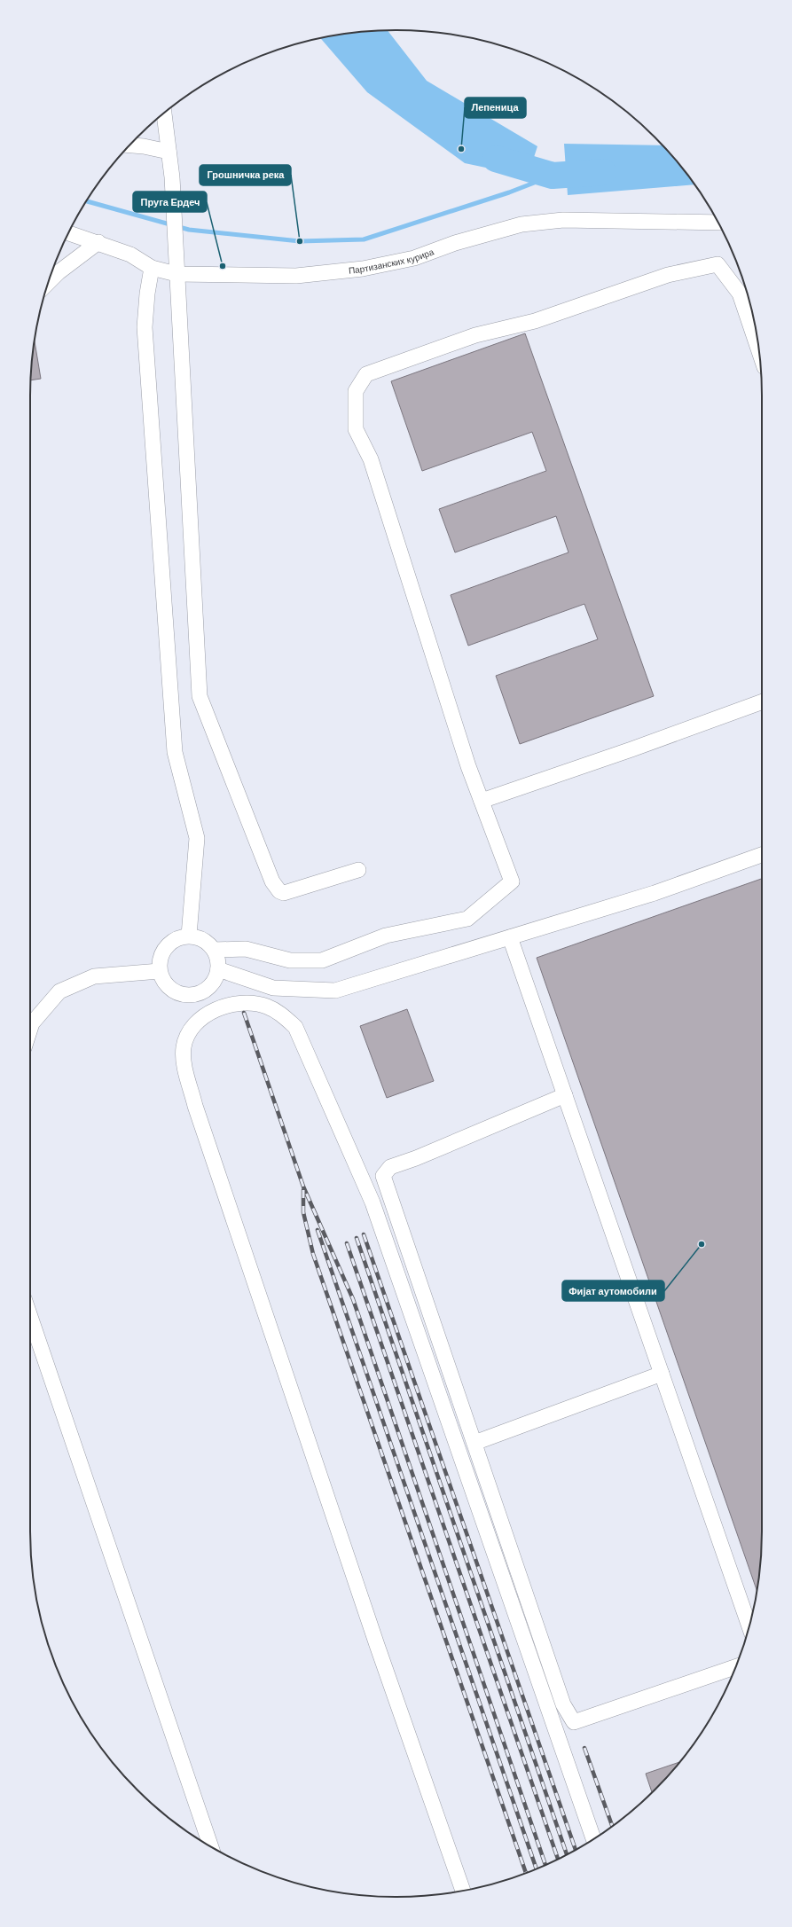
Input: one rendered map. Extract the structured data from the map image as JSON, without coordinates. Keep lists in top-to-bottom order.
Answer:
{
  "streets": {
    "street": ["Партизанских курира"]
  },
  "places": [
    "Лепеница",
    "Грошничка река",
    "Пруга Ердеч",
    "Фијат аутомобили"
  ]
}
